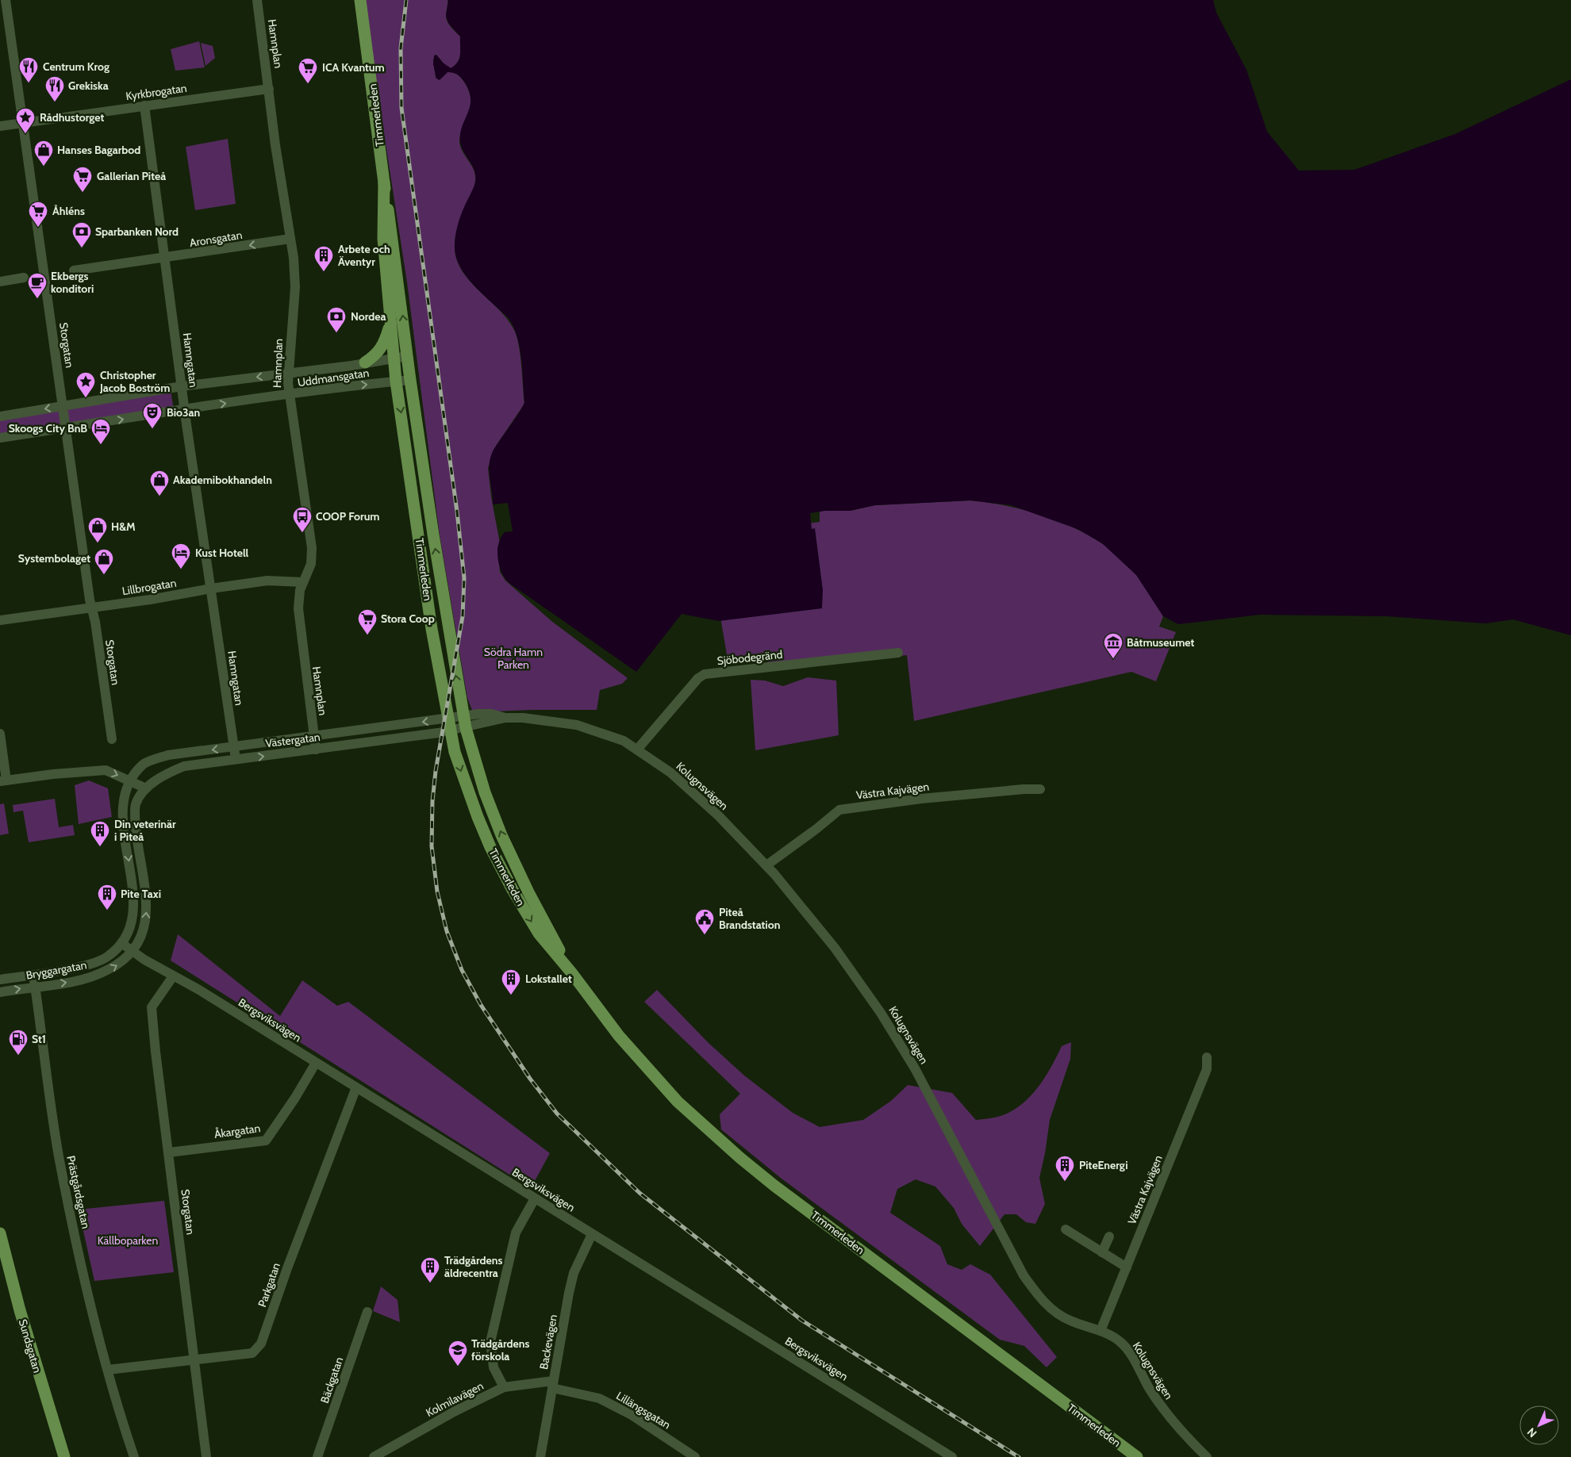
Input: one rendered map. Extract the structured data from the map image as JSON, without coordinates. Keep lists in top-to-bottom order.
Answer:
{
  "streets": {
    "main road": ["Timmerleden", "Sundsgatan"],
    "street": [
      "Hamnplan",
      "Kyrkbrogatan",
      "Aronsgatan",
      "Storgatan",
      "Hamngatan",
      "Uddmansgatan",
      "Lillbrogatan",
      "Sjöbodegränd",
      "Västergatan",
      "Kolugnsvägen",
      "Västra Kajvägen",
      "Bryggargatan",
      "Bergsviksvägen",
      "Åkargatan",
      "Prästgårdsgatan",
      "Parkgatan",
      "Backevägen",
      "Bäckgatan",
      "Kolmilavägen",
      "Lillängsgatan"
    ]
  },
  "crossings": [
    ["Hamnplan", "Kyrkbrogatan"],
    ["Hamnplan", "Aronsgatan"],
    ["Hamnplan", "Uddmansgatan"],
    ["Hamnplan", "Lillbrogatan"],
    ["Hamnplan", "Västergatan"],
    ["Kyrkbrogatan", "Storgatan"],
    ["Kyrkbrogatan", "Hamngatan"],
    ["Timmerleden", "Uddmansgatan"],
    ["Timmerleden", "Västergatan"],
    ["Timmerleden", "Kolugnsvägen"],
    ["Aronsgatan", "Hamngatan"],
    ["Storgatan", "Uddmansgatan"],
    ["Storgatan", "Lillbrogatan"],
    ["Storgatan", "Bergsviksvägen"],
    ["Storgatan", "Åkargatan"],
    ["Storgatan", "Parkgatan"],
    ["Hamngatan", "Uddmansgatan"],
    ["Hamngatan", "Lillbrogatan"],
    ["Hamngatan", "Västergatan"],
    ["Sjöbodegränd", "Kolugnsvägen"],
    ["Västergatan", "Kolugnsvägen"],
    ["Kolugnsvägen", "Västra Kajvägen"],
    ["Bryggargatan", "Bergsviksvägen"],
    ["Bryggargatan", "Prästgårdsgatan"],
    ["Bergsviksvägen", "Åkargatan"],
    ["Bergsviksvägen", "Parkgatan"],
    ["Bergsviksvägen", "Backevägen"],
    ["Prästgårdsgatan", "Parkgatan"],
    ["Backevägen", "Kolmilavägen"],
    ["Backevägen", "Lillängsgatan"],
    ["Kolmilavägen", "Lillängsgatan"]
  ],
  "one_way": ["Aronsgatan"],
  "parks": ["Södra Hamn Parken", "Källboparken"],
  "places": {
    "restaurant": ["Centrum Krog", "Grekiska"],
    "supermarket": [
      "ICA Kvantum",
      "Gallerian Piteå",
      "Åhléns",
      "Stora Coop"
    ],
    "place": ["Rådhustorget", "Christopher Jacob Boström"],
    "shop": [
      "Hanses Bagarbod",
      "Akademibokhandeln",
      "H&M",
      "Systembolaget"
    ],
    "bank": ["Sparbanken Nord", "Nordea"],
    "building": [
      "Arbete och Äventyr",
      "Din veterinär i Piteå",
      "Pite Taxi",
      "Lokstallet",
      "PiteEnergi",
      "Trädgårdens äldrecentra"
    ],
    "cafe": ["Ekbergs konditori"],
    "theatre": ["Bio3an"],
    "hotel": ["Skoogs City BnB", "Kust Hotell"],
    "bus stop": ["COOP Forum"],
    "museum": ["Båtmuseumet"],
    "public building": ["Piteå Brandstation"],
    "fuel station": ["St1"],
    "school or university": ["Trädgårdens förskola"]
  },
  "north": "bottom left"
}
